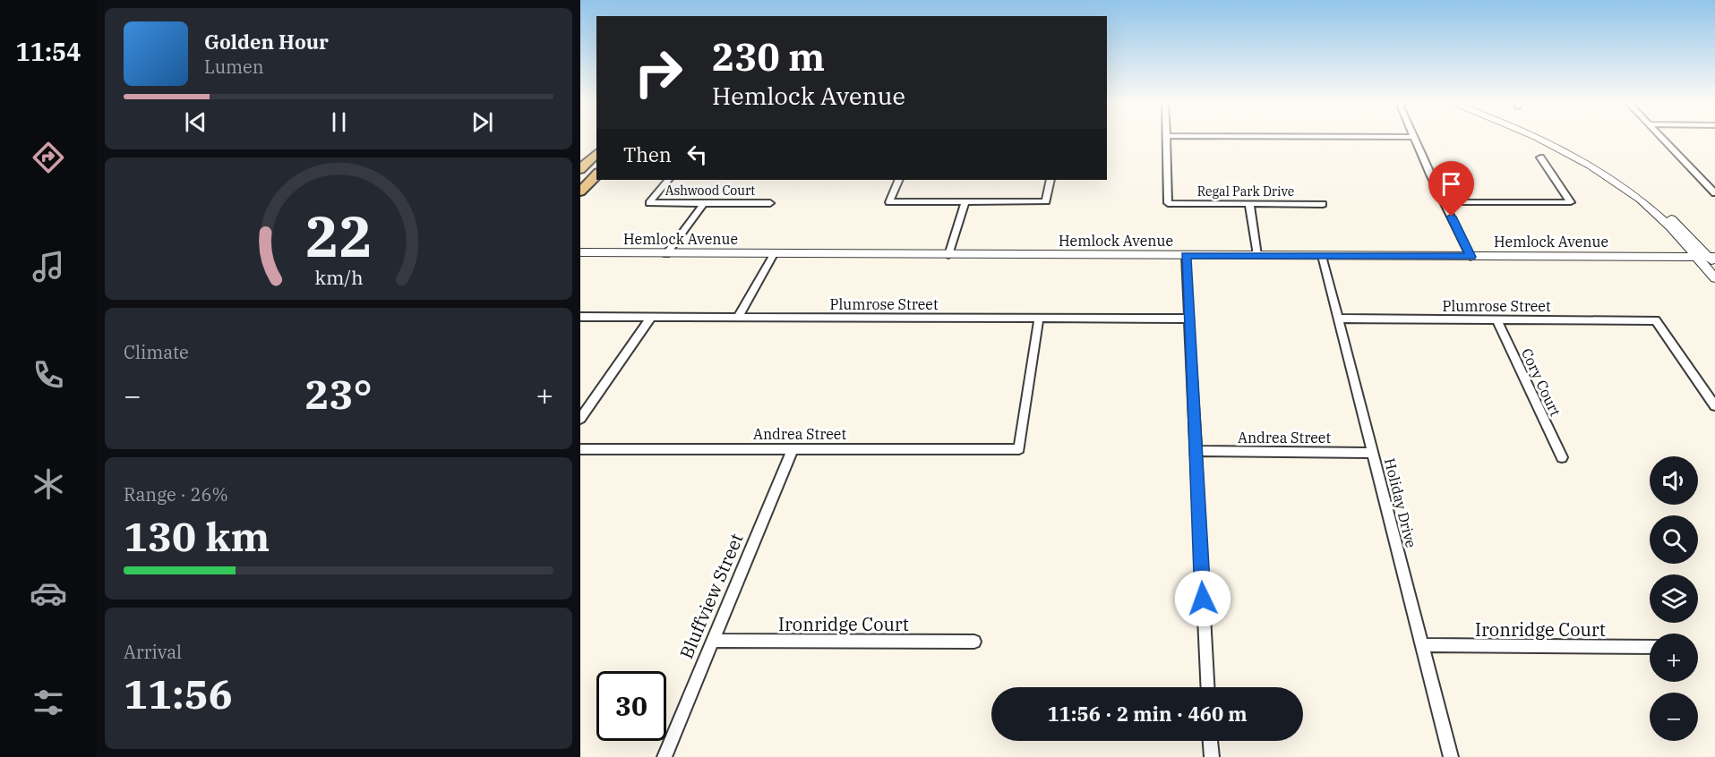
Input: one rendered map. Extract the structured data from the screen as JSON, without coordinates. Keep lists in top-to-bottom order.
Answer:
{
  "streets": {
    "street": [
      "Ashwood Court",
      "Regal Park Drive",
      "Hemlock Avenue",
      "Plumrose Street",
      "Cory Court",
      "Andrea Street",
      "Holiday Drive",
      "Bluffview Street",
      "Ironridge Court"
    ]
  },
  "crossings": [
    ["Hemlock Avenue", "Holiday Drive"],
    ["Plumrose Street", "Cory Court"],
    ["Plumrose Street", "Andrea Street"],
    ["Plumrose Street", "Holiday Drive"],
    ["Andrea Street", "Holiday Drive"],
    ["Andrea Street", "Bluffview Street"],
    ["Holiday Drive", "Ironridge Court"],
    ["Bluffview Street", "Ironridge Court"]
  ],
  "page": {
    "tabs": "11:54",
    "turn": ["230 m", "Hemlock Avenue"],
    "song": ["Golden Hour", "Lumen"],
    "then": "Then",
    "tile": [
      "Climate",
      ["Range · 26%", "130 km"],
      ["Arrival", "11:56"]
    ],
    "heat": ["−", "23°", "+"],
    "map_buttons": ["+", "−"],
    "limit": "30",
    "trip": "11:56 · 2 min · 460 m",
    "gauge": ["22", "km/h"]
  }
}
